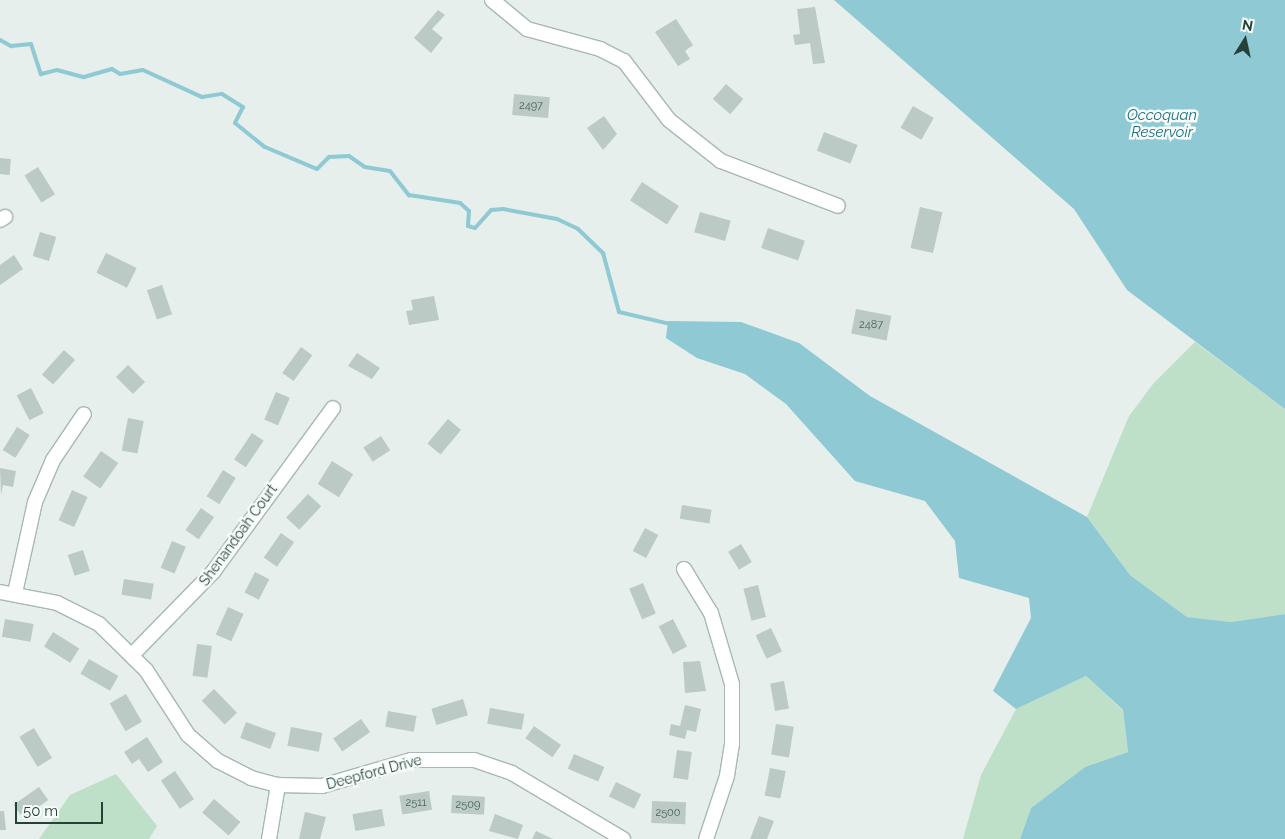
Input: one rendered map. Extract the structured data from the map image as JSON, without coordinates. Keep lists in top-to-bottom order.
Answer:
{
  "streets": {
    "street": ["Shenandoah Court", "Deepford Drive"]
  },
  "crossings": [
    ["Shenandoah Court", "Deepford Drive"]
  ],
  "water": ["Occoquan Reservoir"],
  "house_numbers": [
    "2497",
    "2487",
    "2511",
    "2509",
    "2500"
  ],
  "scale_bar": "50 m",
  "north": "top"
}
